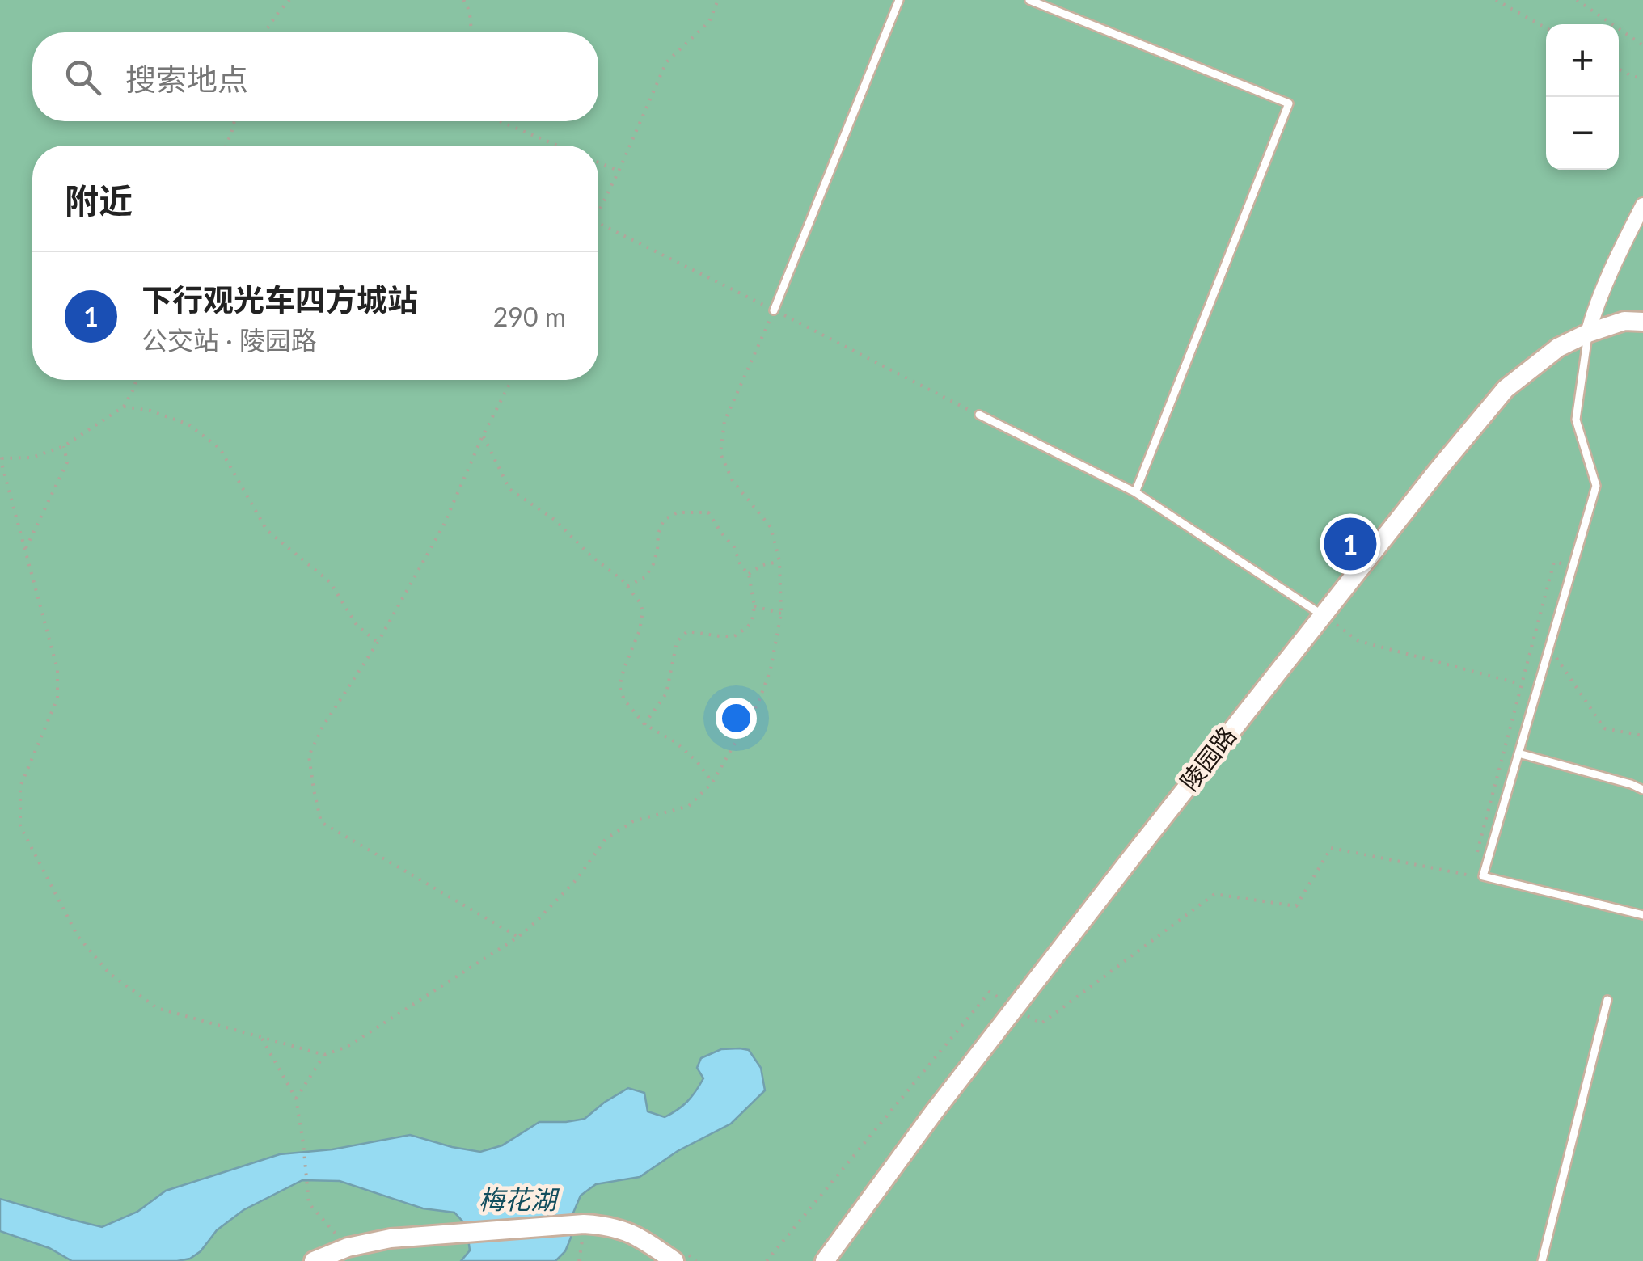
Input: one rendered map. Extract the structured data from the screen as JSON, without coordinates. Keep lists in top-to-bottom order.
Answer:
{
  "streets": {
    "street": ["陵园路"]
  },
  "water": ["梅花湖"],
  "page": {
    "map_buttons": ["+", "−"],
    "search": "搜索地点",
    "heading": "附近",
    "list": [
      {
        "mark": "1",
        "name": "下行观光车四方城站",
        "note": "公交站 · 陵园路",
        "value": "290 m"
      }
    ],
    "pins": "1"
  }
}
